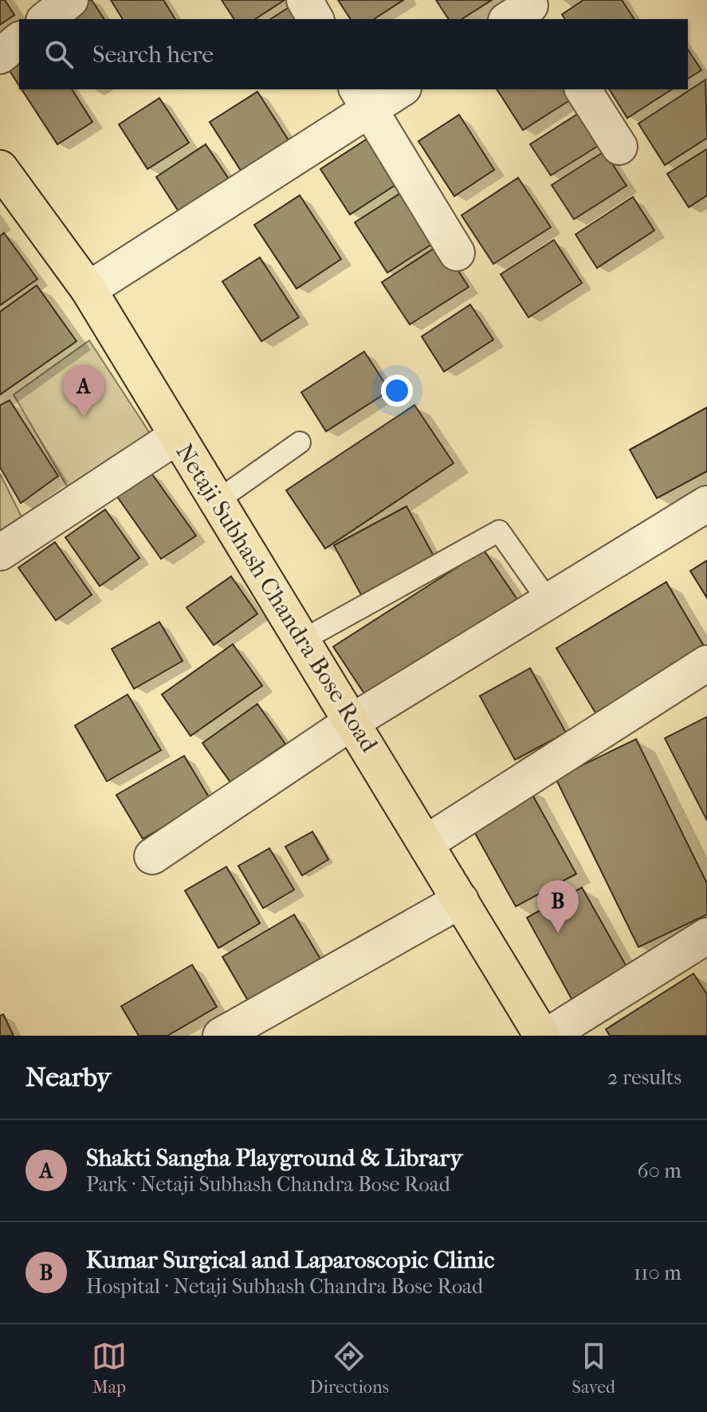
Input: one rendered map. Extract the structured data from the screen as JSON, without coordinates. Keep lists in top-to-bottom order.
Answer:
{
  "streets": {
    "main road": ["Netaji Subhash Chandra Bose Road"]
  },
  "page": {
    "search": "Search here",
    "pins": ["A", "B"],
    "heading": ["Nearby", "2 results"],
    "list": [
      {
        "mark": "A",
        "name": "Shakti Sangha Playground & Library",
        "note": "Park · Netaji Subhash Chandra Bose Road",
        "value": "60 m"
      },
      {
        "mark": "B",
        "name": "Kumar Surgical and Laparoscopic Clinic",
        "note": "Hospital · Netaji Subhash Chandra Bose Road",
        "value": "110 m"
      }
    ],
    "nav": ["Map", "Directions", "Saved"]
  }
}
